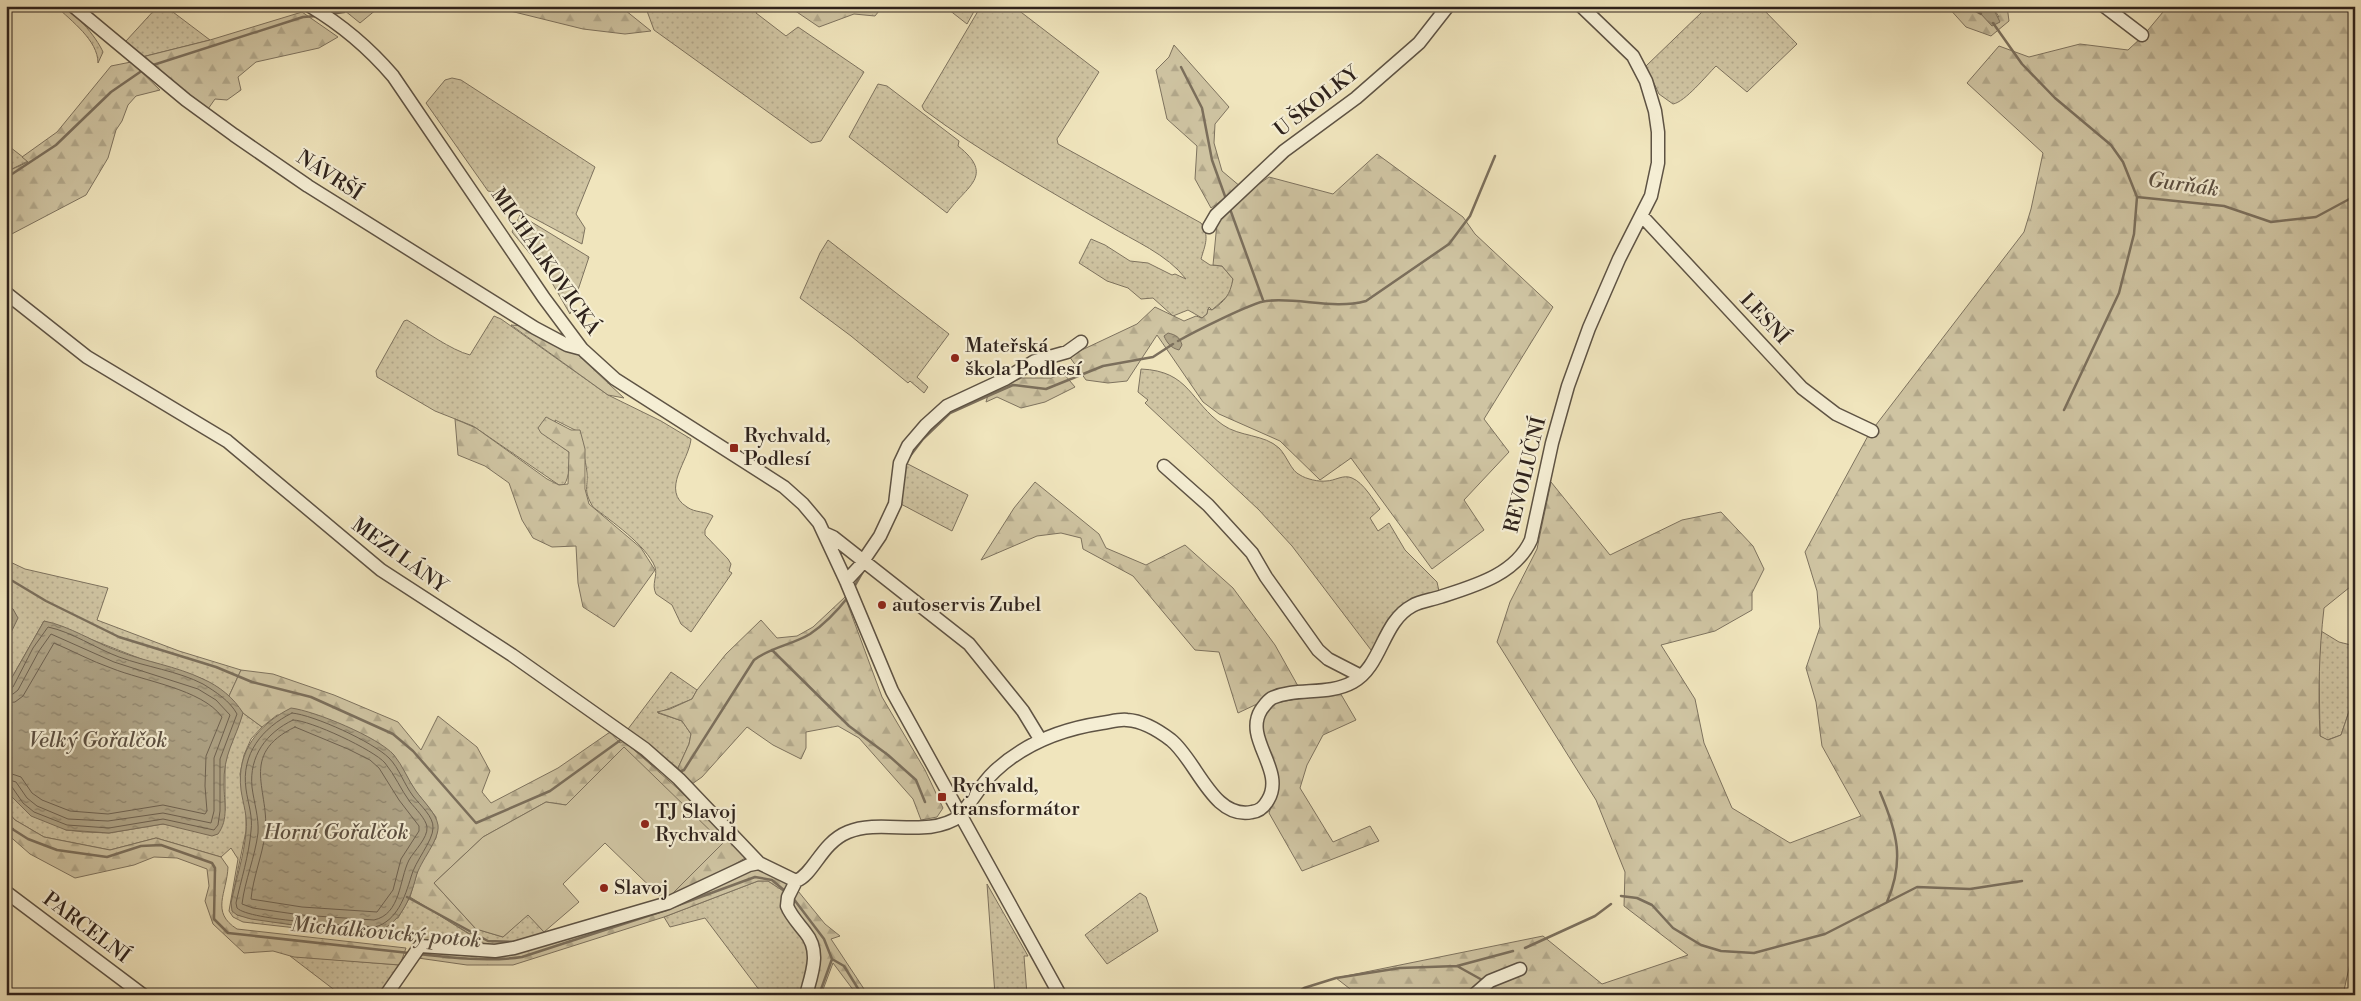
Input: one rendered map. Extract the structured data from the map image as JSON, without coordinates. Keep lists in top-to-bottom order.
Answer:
{
  "streets": {
    "street": [
      "U ŠKOLKY",
      "NÁVRŠÍ",
      "MICHÁLKOVICKÁ",
      "LESNÍ",
      "REVOLUČNÍ",
      "MEZI LÁNY",
      "PARCELNÍ"
    ]
  },
  "crossings": [
    ["NÁVRŠÍ", "MICHÁLKOVICKÁ"],
    ["MICHÁLKOVICKÁ", "REVOLUČNÍ"],
    ["LESNÍ", "REVOLUČNÍ"]
  ],
  "water": [
    "Gurňák",
    "Velký Gořalčok",
    "Horní Gořalčok",
    "Michálkovický potok"
  ],
  "places": {
    "other": [
      "Mateřská škola Podlesí",
      "autoservis Zubel",
      "TJ Slavoj Rychvald",
      "Slavoj"
    ],
    "transit": ["Rychvald, Podlesí", "Rychvald, transformátor"]
  }
}
